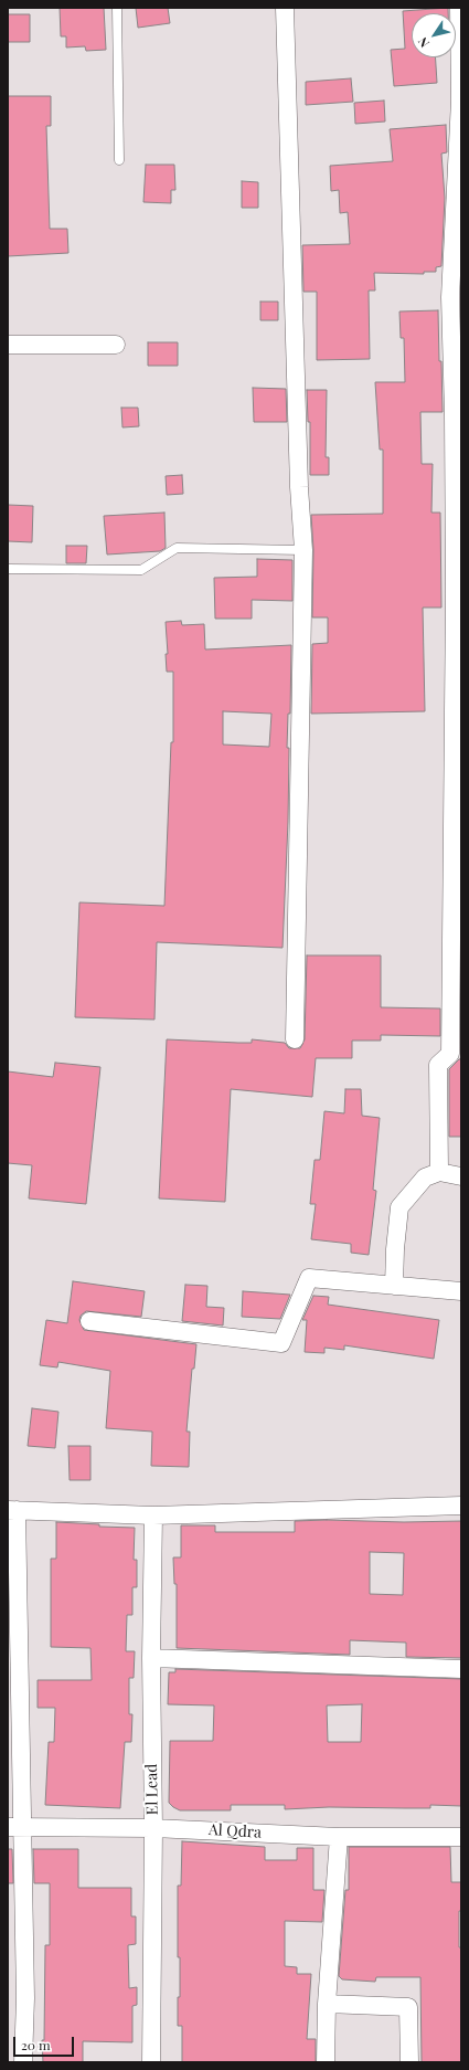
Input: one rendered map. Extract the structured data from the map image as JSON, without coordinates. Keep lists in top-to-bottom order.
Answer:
{
  "streets": {
    "street": ["El Lead", "Al Qdra"]
  },
  "crossings": [
    ["El Lead", "Al Qdra"]
  ],
  "scale_bar": "20 m",
  "north": "bottom left"
}
